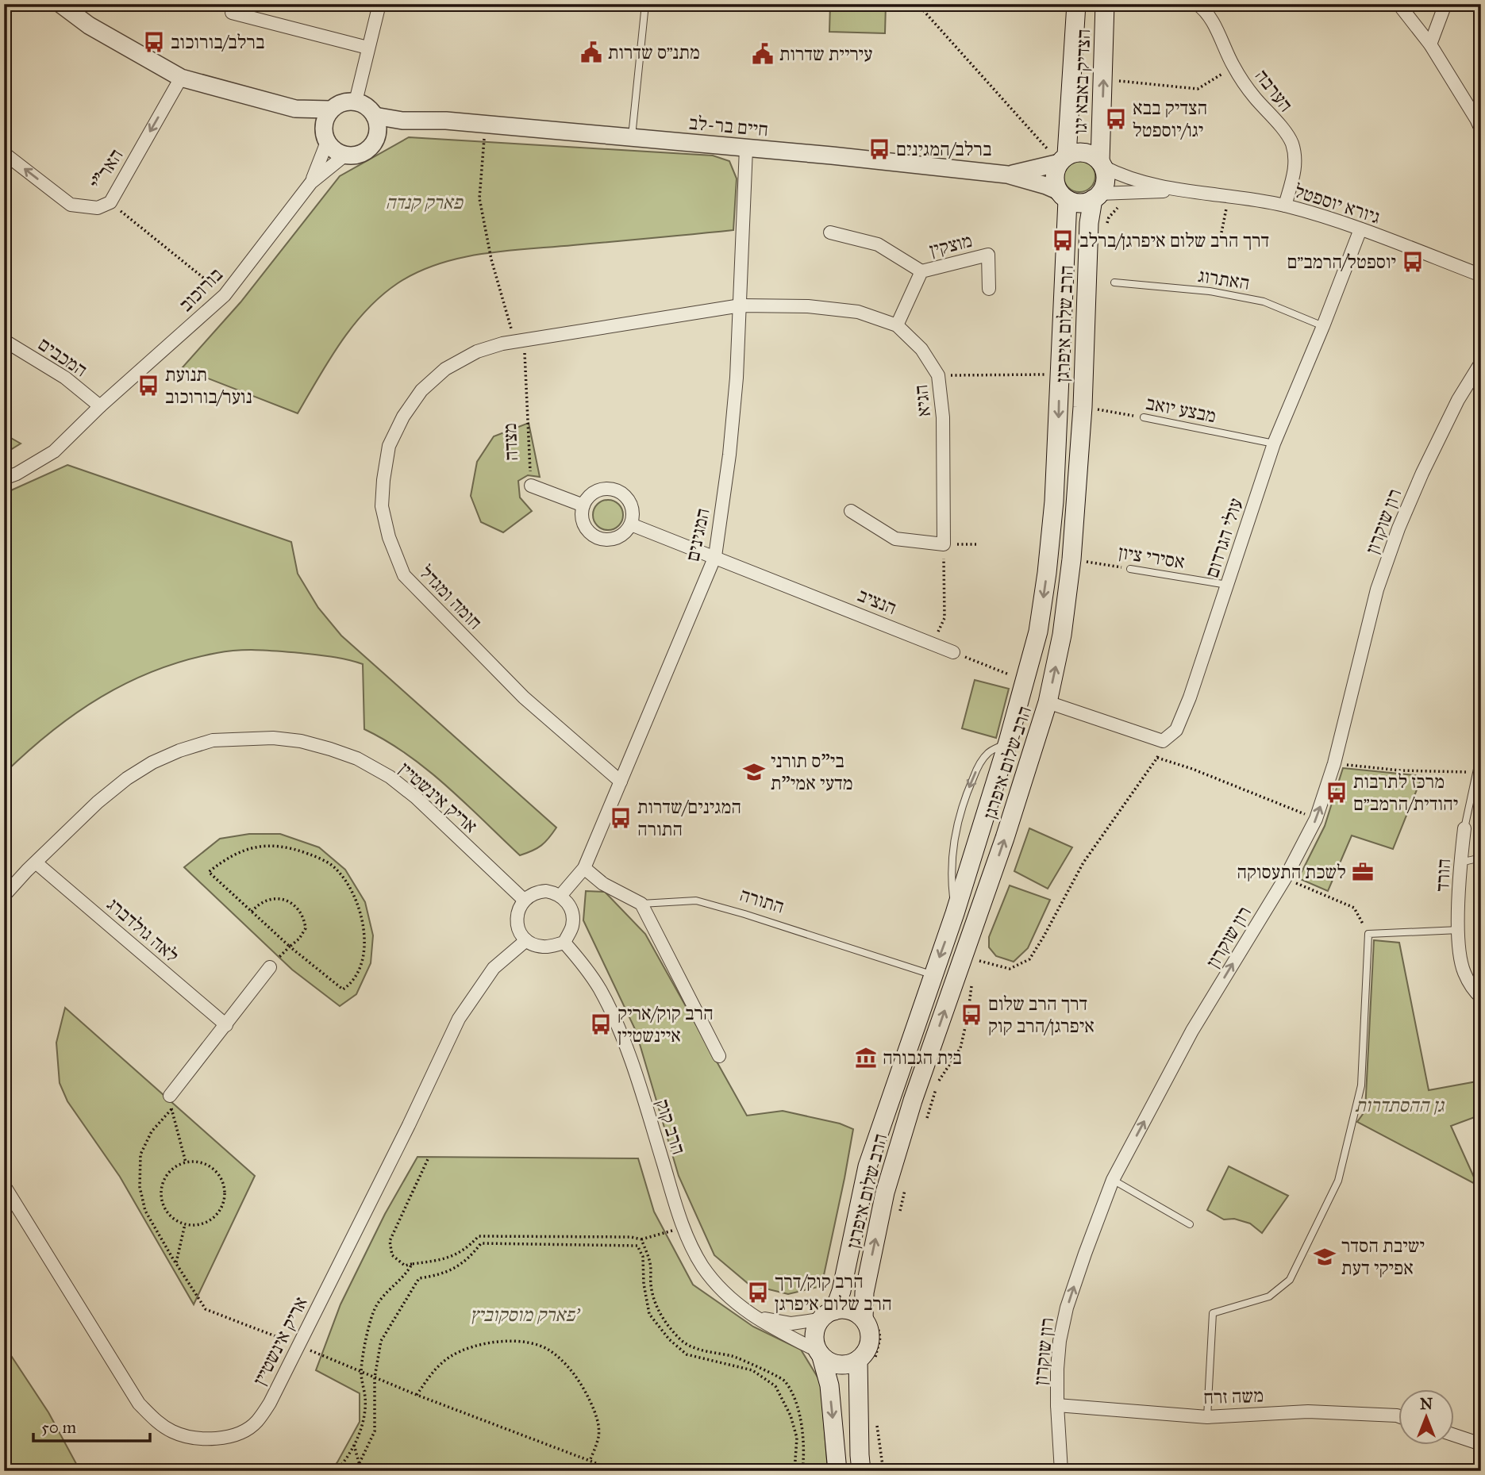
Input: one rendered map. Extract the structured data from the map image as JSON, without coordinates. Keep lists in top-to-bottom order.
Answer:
{
  "streets": {
    "main road": ["הצדיק באבא יגו", "הרב שלום איפרגן"],
    "street": [
      "הערבה",
      "חיים בר-לב",
      "האר\"י",
      "גיורא יוספטל",
      "מוצקין",
      "בורוכוב",
      "המכבים",
      "הגיא",
      "מצדה",
      "רון שוקרון",
      "המגינים",
      "עולי הגרדום",
      "חומה ומגדל",
      "הנציב",
      "אריק אינשטיין",
      "הורד",
      "לאה גולדברג",
      "הרב קוק",
      "משה זרח"
    ],
    "lane": [
      "האתרוג",
      "מבצע יואב",
      "אסירי ציון",
      "התורה"
    ]
  },
  "crossings": [
    ["הצדיק באבא יגו", "חיים בר-לב"],
    ["הצדיק באבא יגו", "גיורא יוספטל"],
    ["הצדיק באבא יגו", "הרב שלום איפרגן"],
    ["הערבה", "גיורא יוספטל"],
    ["חיים בר-לב", "גיורא יוספטל"],
    ["חיים בר-לב", "בורוכוב"],
    ["חיים בר-לב", "הרב שלום איפרגן"],
    ["חיים בר-לב", "מצדה"],
    ["חיים בר-לב", "המגינים"],
    ["גיורא יוספטל", "הרב שלום איפרגן"],
    ["גיורא יוספטל", "עולי הגרדום"],
    ["מוצקין", "הגיא"],
    ["האתרוג", "עולי הגרדום"],
    ["בורוכוב", "המכבים"],
    ["הרב שלום איפרגן", "מבצע יואב"],
    ["הרב שלום איפרגן", "אסירי ציון"],
    ["הרב שלום איפרגן", "התורה"],
    ["הרב שלום איפרגן", "הרב קוק"],
    ["הגיא", "המגינים"],
    ["הגיא", "חומה ומגדל"],
    ["מבצע יואב", "עולי הגרדום"],
    ["מצדה", "חומה ומגדל"],
    ["רון שוקרון", "משה זרח"],
    ["המגינים", "חומה ומגדל"],
    ["המגינים", "הנציב"],
    ["המגינים", "אריק אינשטיין"],
    ["המגינים", "הרב קוק"],
    ["עולי הגרדום", "אסירי ציון"],
    ["אריק אינשטיין", "לאה גולדברג"],
    ["אריק אינשטיין", "הרב קוק"]
  ],
  "one_way": ["רון שוקרון"],
  "parks": ["פארק קנדה", "גן ההסתדרות", "פארק מוסקוביץ'"],
  "places": {
    "bus stop": [
      "ברלב/בורוכוב",
      "הצדיק בבא יגו/יוספטל",
      "ברלב/המגינים",
      "דרך הרב שלום איפרגן/ברלב",
      "יוספטל/הרמב״ם",
      "תנועת נוער/בורוכוב",
      "מרכז לתרבות יהודית/הרמב״ם",
      "המגינים/שדרות התורה",
      "דרך הרב שלום איפרגן/הרב קוק",
      "הרב קוק/אריק איינשטיין",
      "הרב קוק/דרך הרב שלום איפרגן"
    ],
    "public building": ["מתנ״ס שדרות", "עיריית שדרות"],
    "school or university": ["בי\"ס תורני מדעי אמי\"ת", "ישיבת הסדר אפיקי דעת"],
    "office": ["לשכת התעסוקה"],
    "museum": ["בית הגבורה"]
  },
  "scale_bar": "50 m",
  "north": "top"
}
